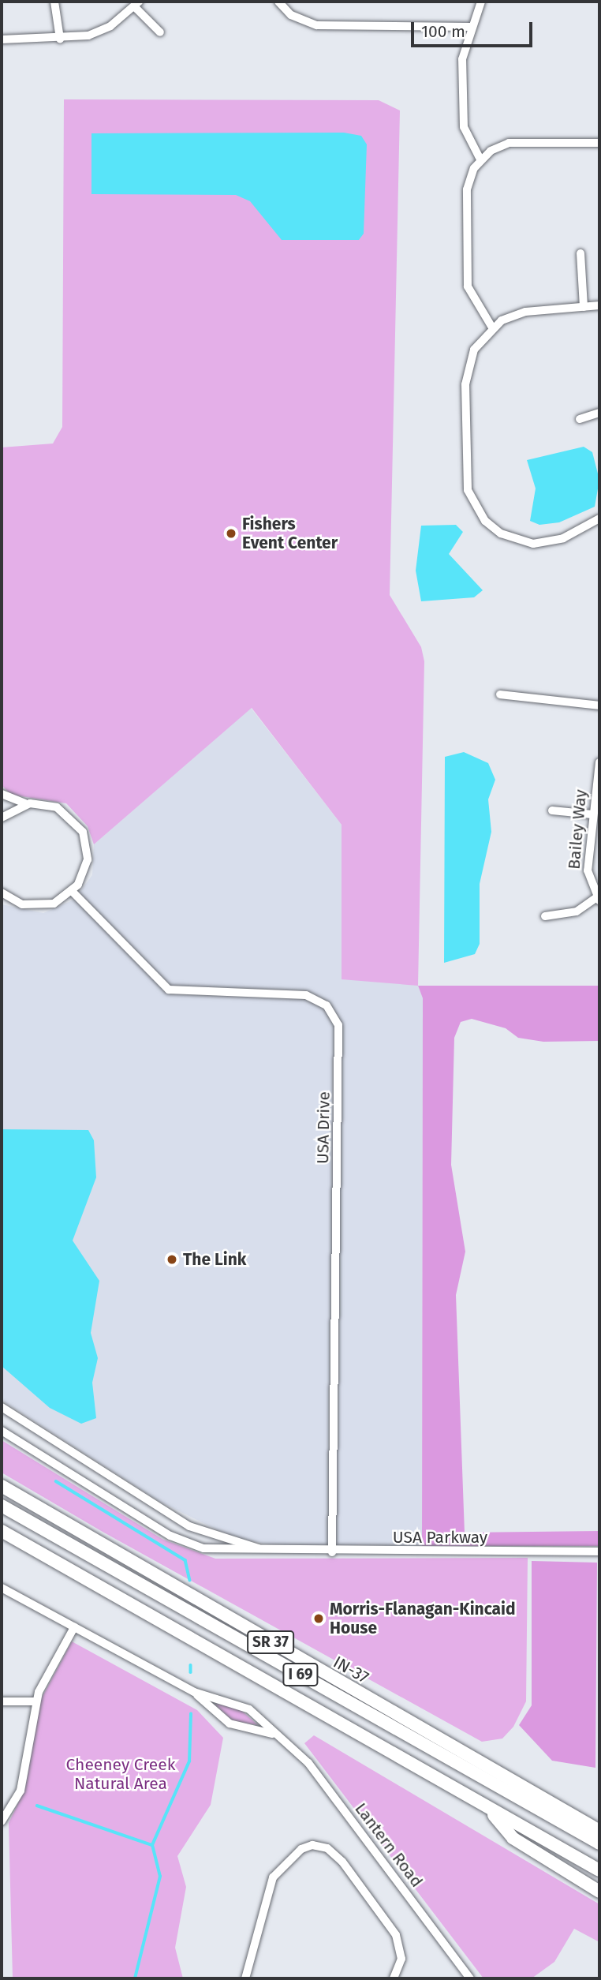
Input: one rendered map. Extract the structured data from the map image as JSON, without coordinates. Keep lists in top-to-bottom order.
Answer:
{
  "streets": {
    "highway": ["SR 37", "IN-37", "I 69"],
    "street": [
      "Bailey Way",
      "USA Drive",
      "USA Parkway",
      "Lantern Road"
    ]
  },
  "crossings": [
    ["USA Drive", "USA Parkway"]
  ],
  "parks": ["Cheeney Creek Natural Area"],
  "places": ["Fishers Event Center", "The Link", "Morris-Flanagan-Kincaid House"],
  "scale_bar": "100 m"
}
